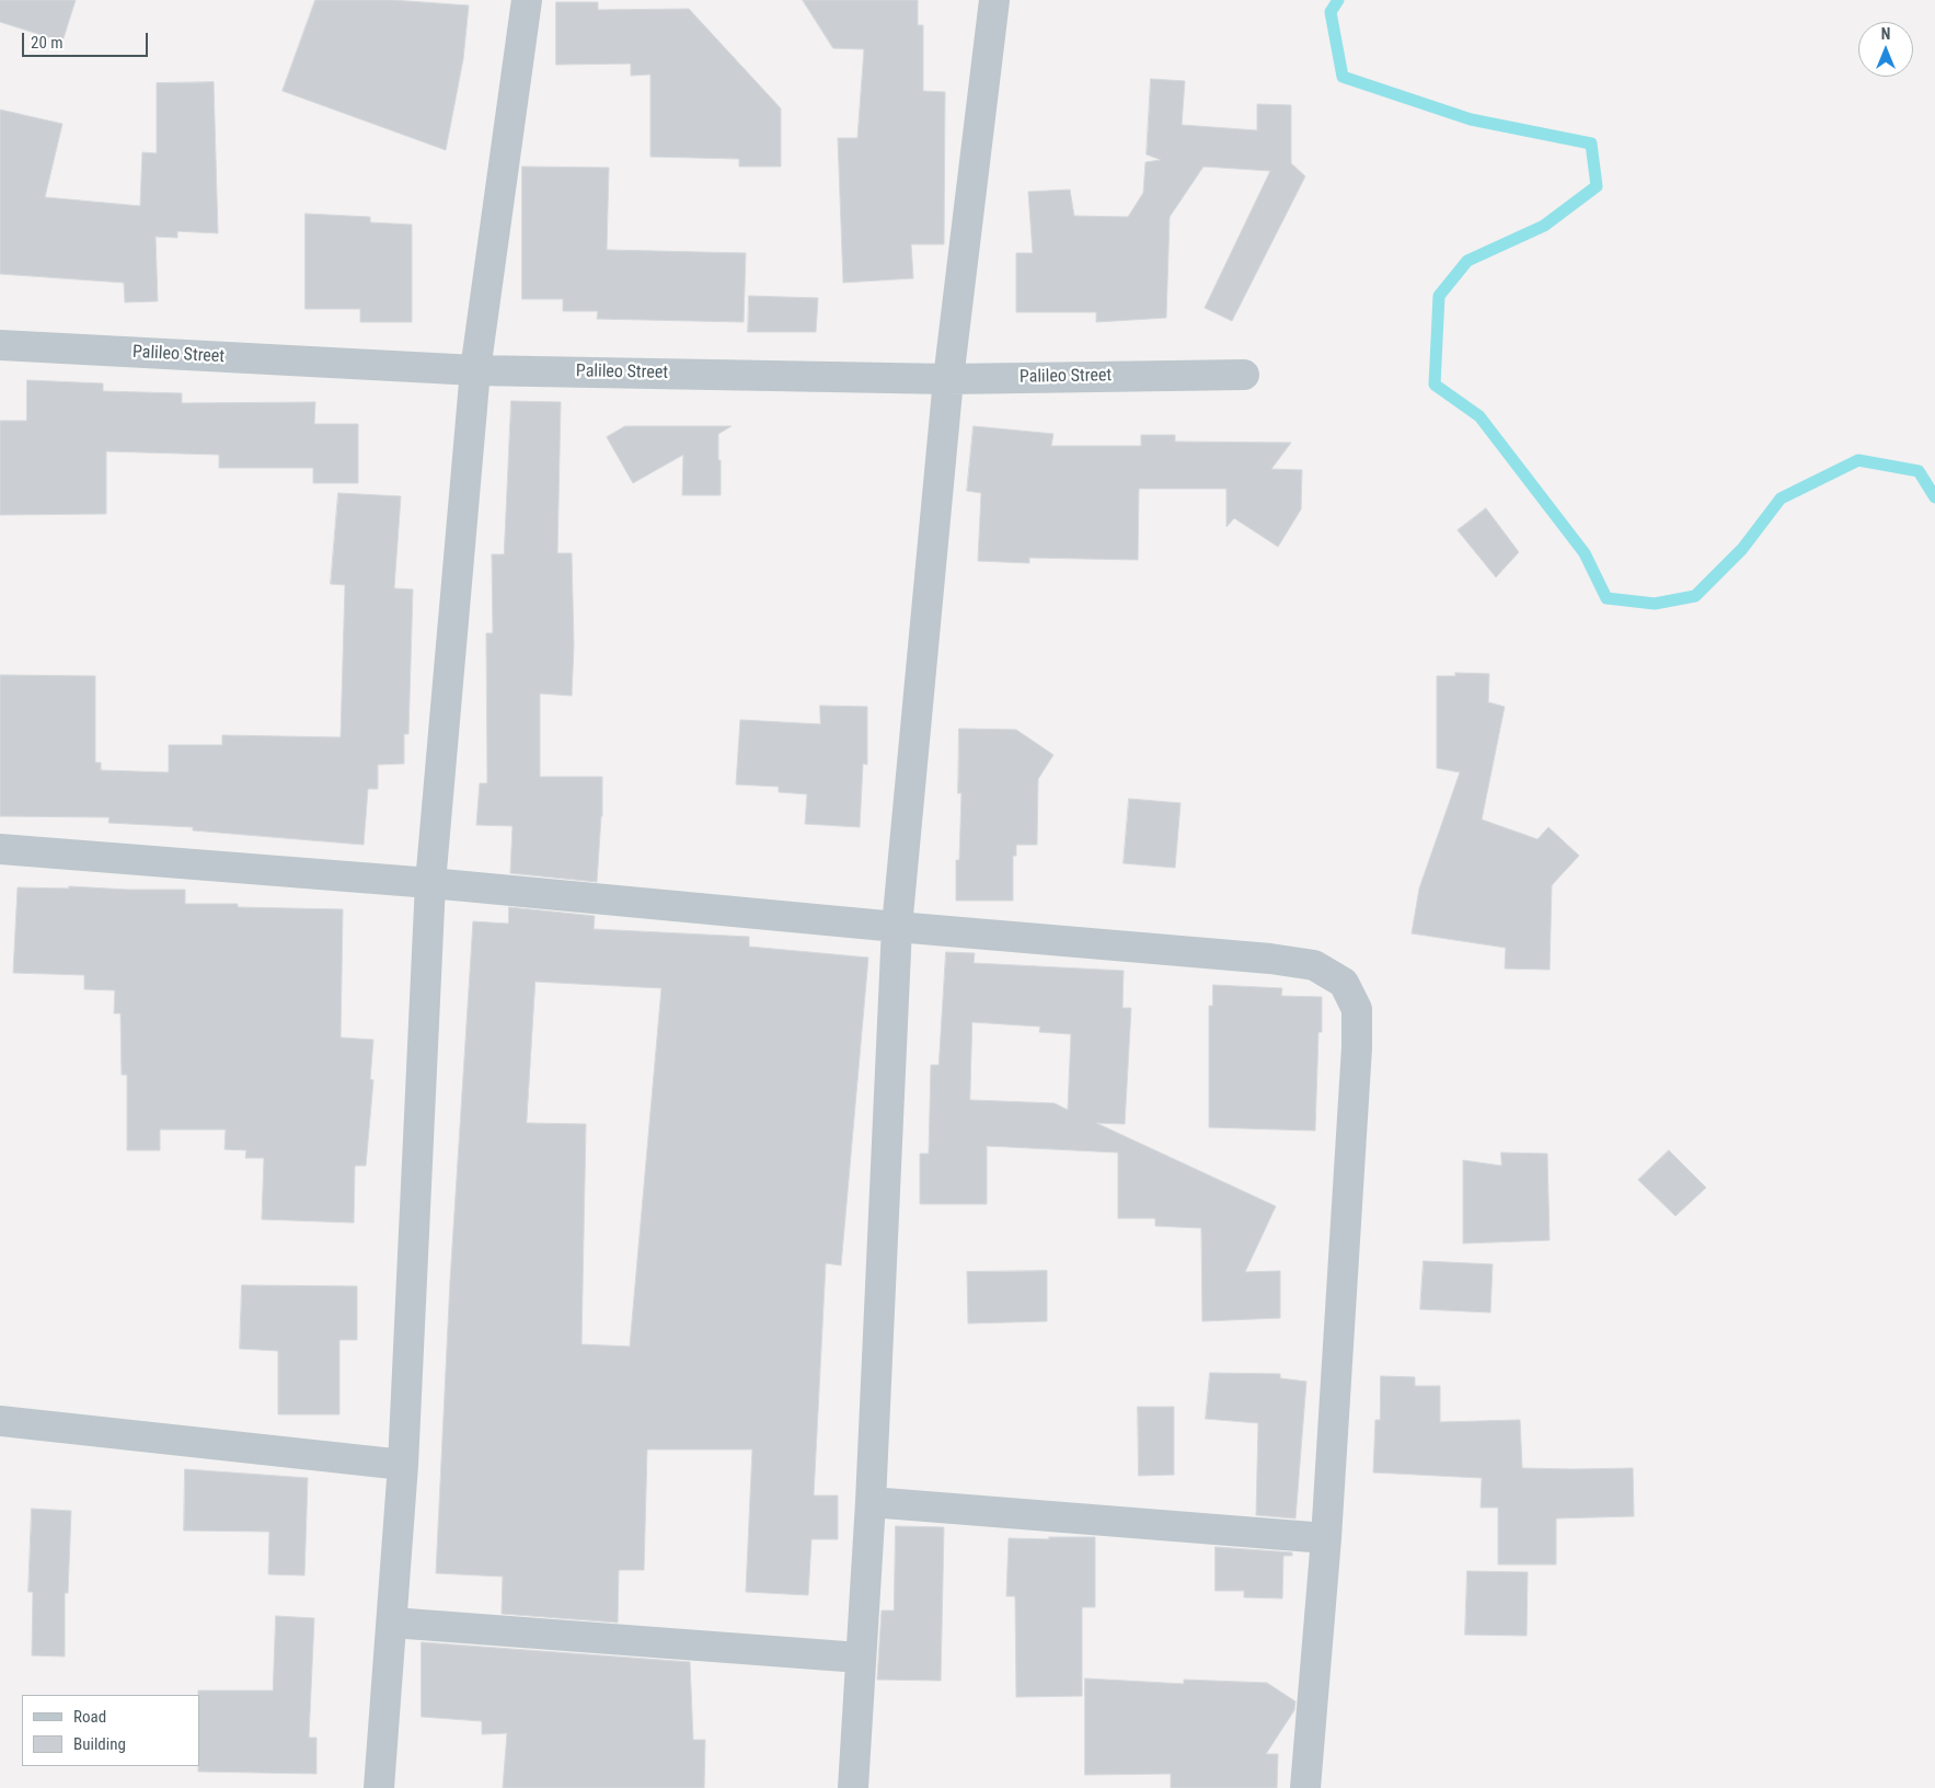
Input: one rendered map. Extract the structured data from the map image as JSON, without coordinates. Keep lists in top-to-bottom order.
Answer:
{
  "streets": {
    "street": ["Palileo Street"]
  },
  "legend": ["Road", "Building"],
  "scale_bar": "20 m",
  "north": "top"
}
